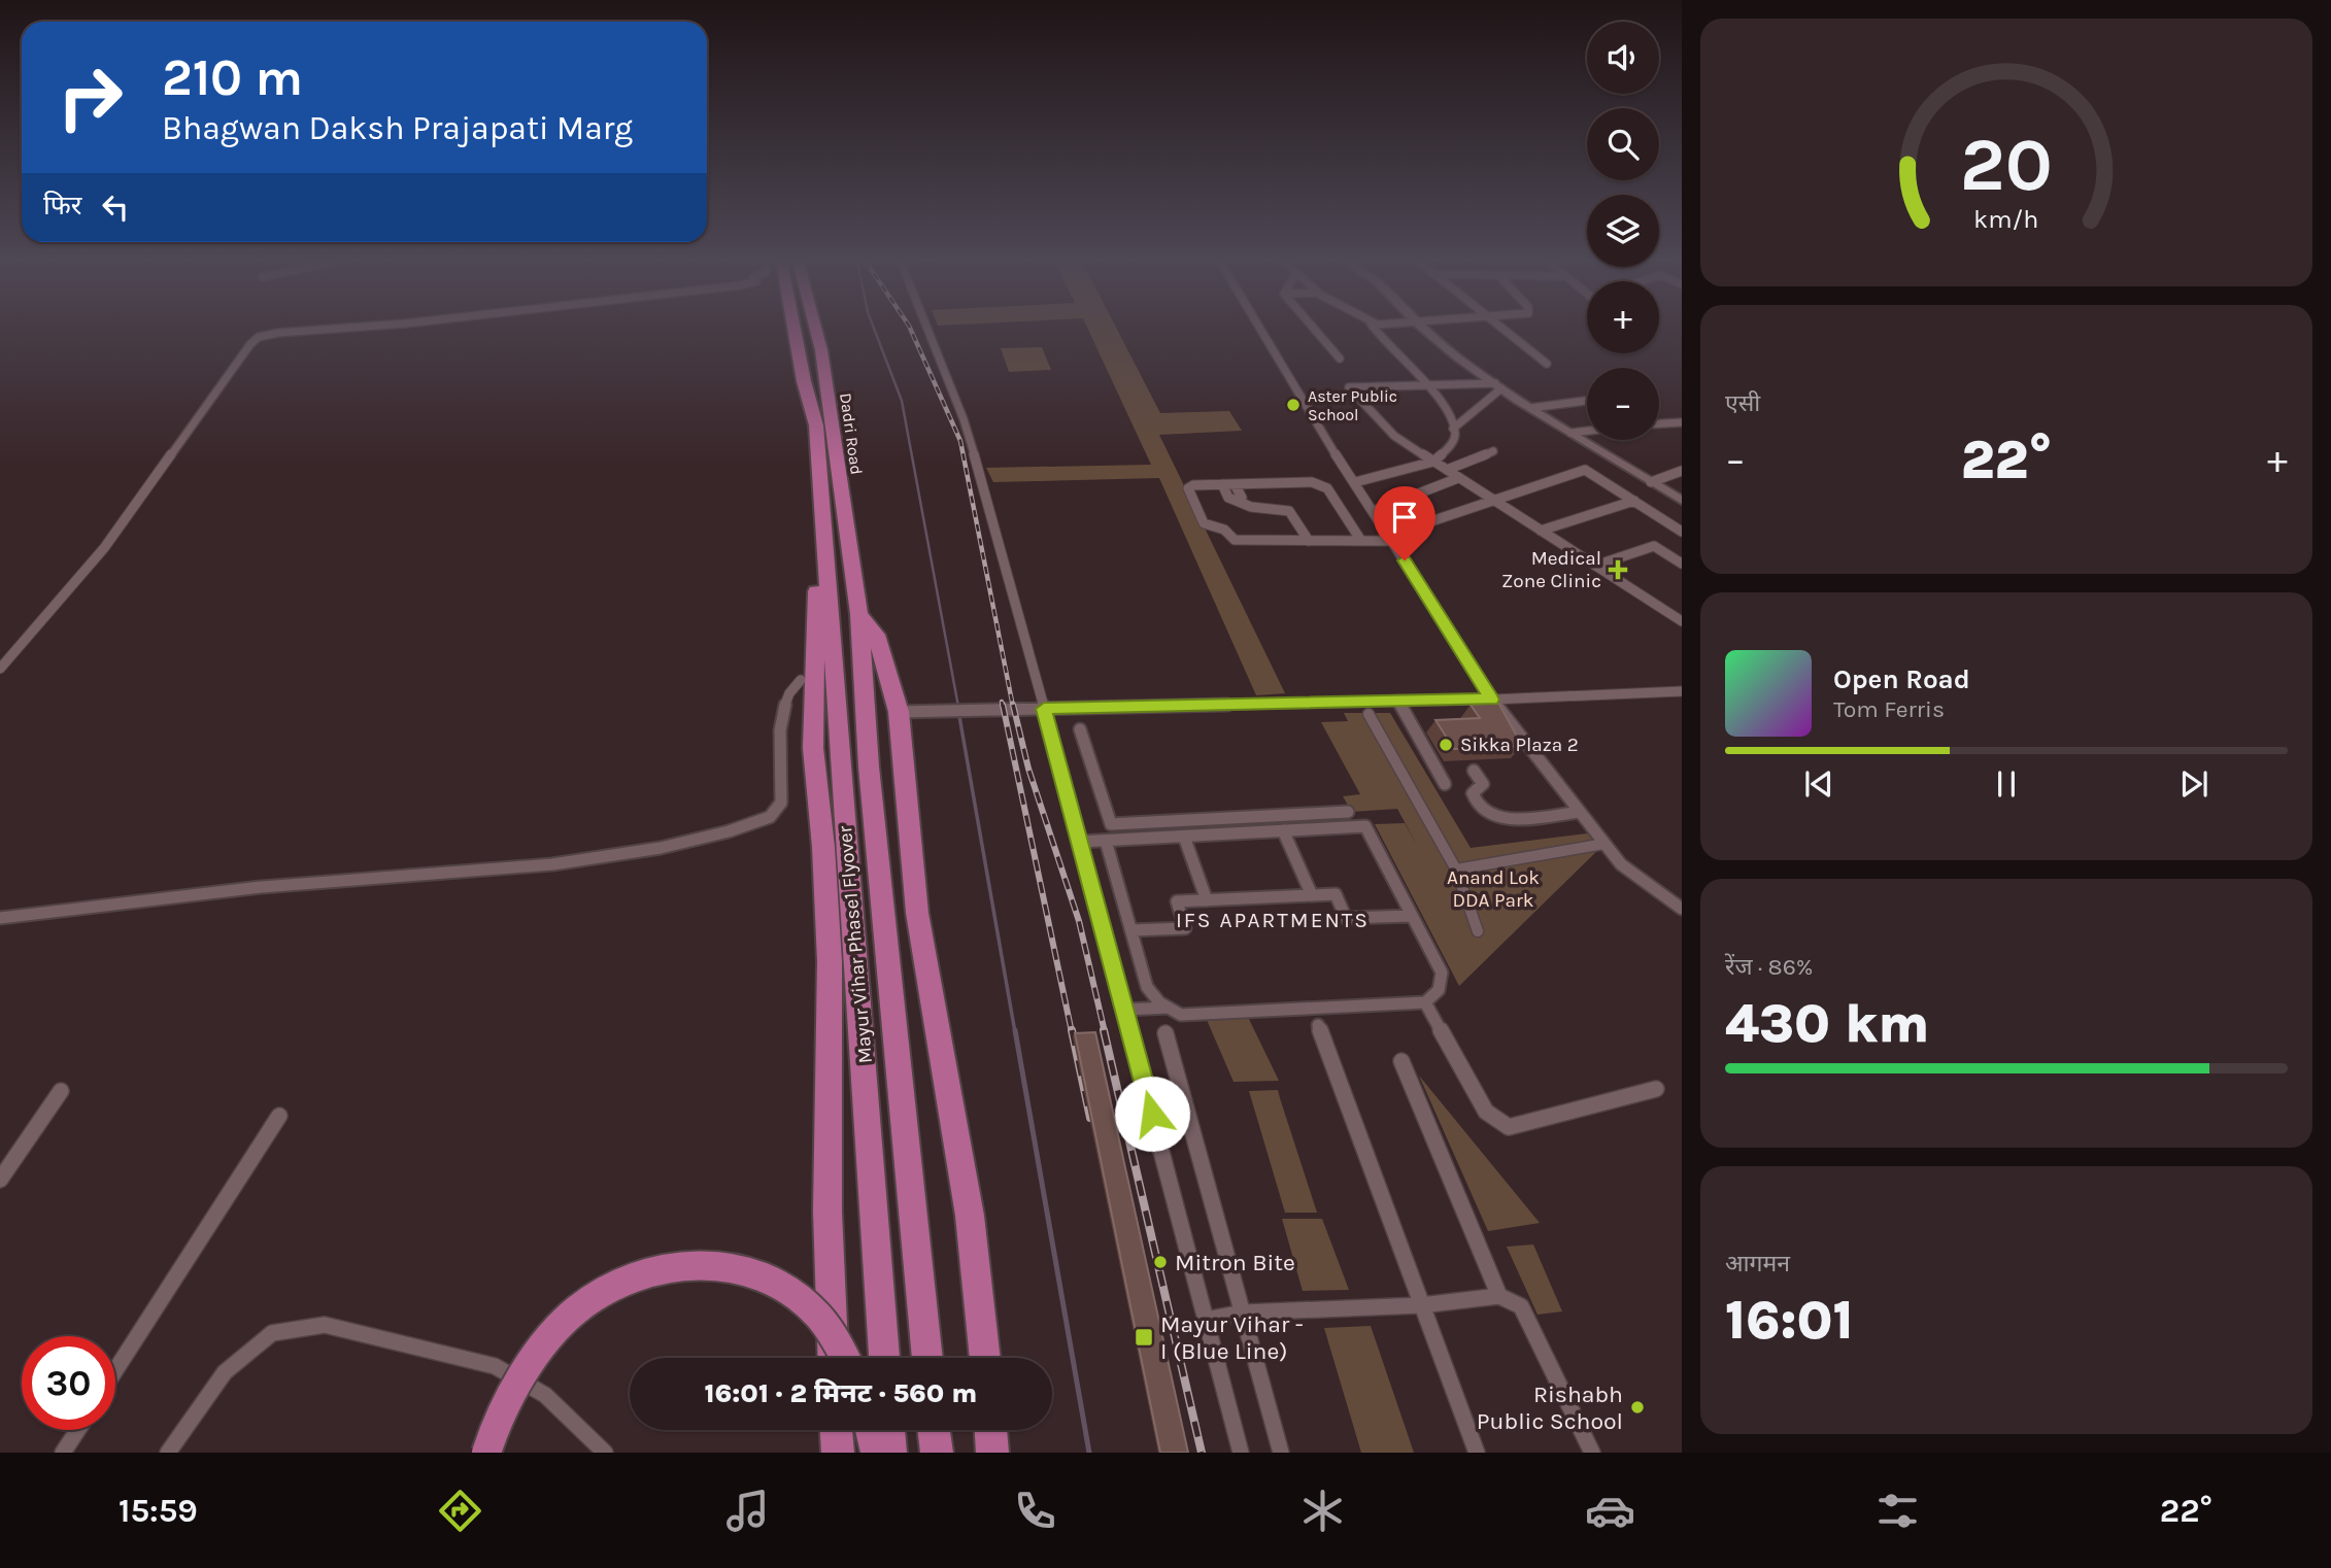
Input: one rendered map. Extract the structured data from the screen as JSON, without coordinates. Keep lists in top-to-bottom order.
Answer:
{
  "streets": {
    "highway": ["Dadri Road", "Mayur Vihar Phase1 Flyover"]
  },
  "crossings": [
    ["Dadri Road", "Mayur Vihar Phase1 Flyover"]
  ],
  "districts": ["IFS APARTMENTS"],
  "parks": ["Anand Lok DDA Park"],
  "places": {
    "other": [
      "Aster Public School",
      "Sikka Plaza 2",
      "Mitron Bite",
      "Rishabh Public School"
    ],
    "health": ["Medical Zone Clinic"],
    "transit": ["Mayur Vihar - I (Blue Line)"]
  },
  "page": {
    "map_buttons": ["+", "−"],
    "turn": ["210 m", "Bhagwan Daksh Prajapati Marg"],
    "then": "फिर",
    "tile": [
      "एसी",
      ["रेंज · 86%", "430 km"],
      ["आगमन", "16:01"]
    ],
    "heat": ["−", "22°", "+"],
    "song": ["Open Road", "Tom Ferris"],
    "limit": "30",
    "trip": "16:01 · 2 मिनट · 560 m",
    "tabs": ["15:59", "22°"],
    "gauge": ["20", "km/h"]
  }
}
